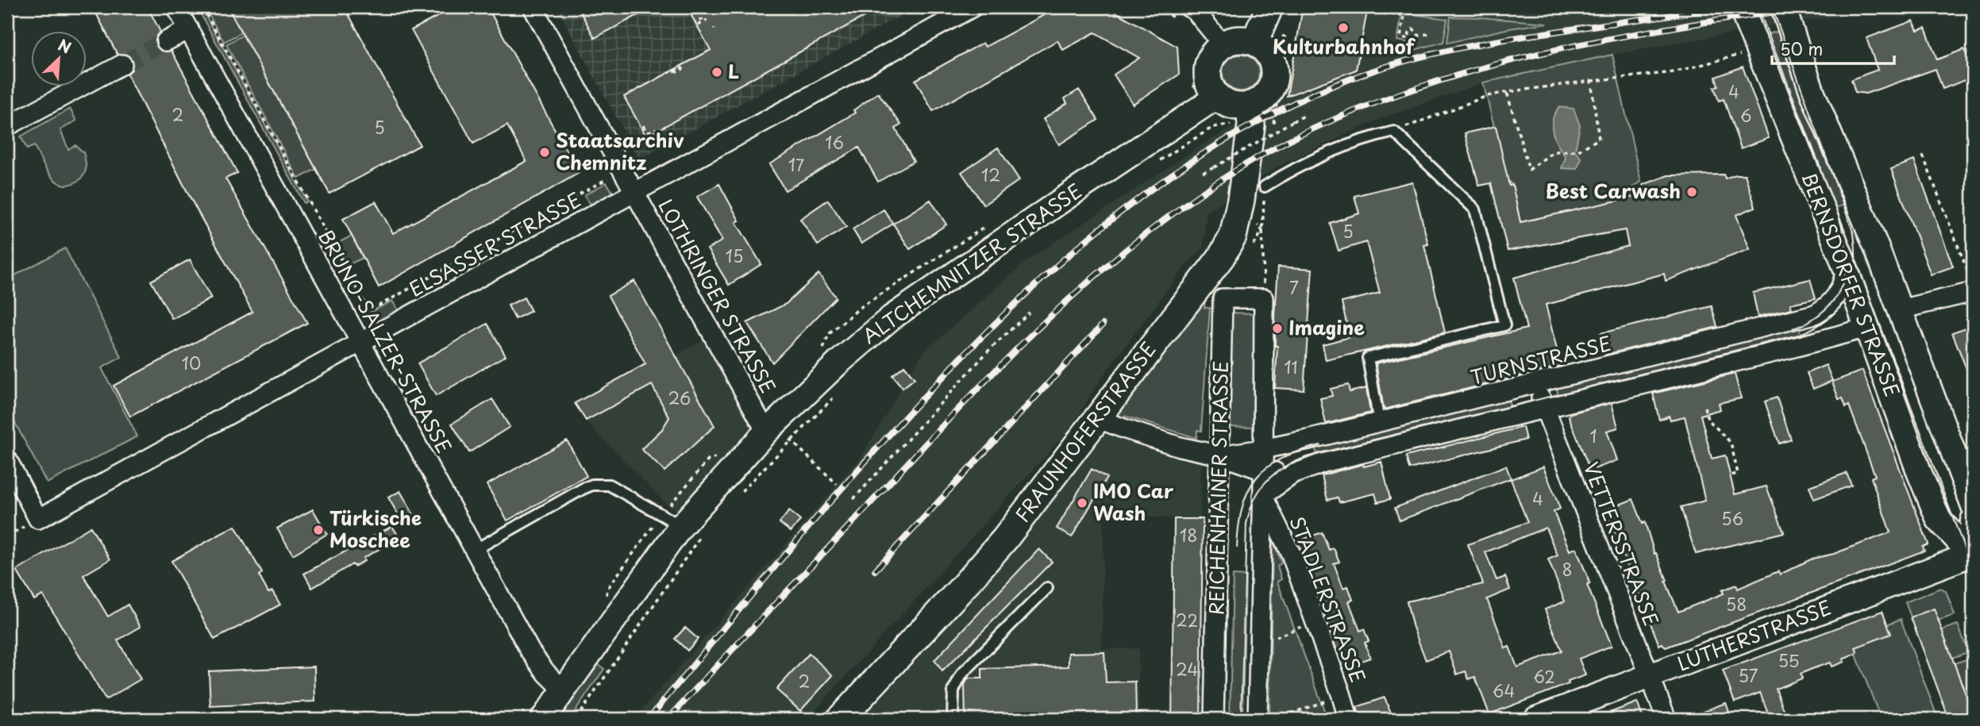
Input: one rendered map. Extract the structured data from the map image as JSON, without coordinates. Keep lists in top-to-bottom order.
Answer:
{
  "streets": {
    "main road": ["FRAUNHOFERSTRASSE"],
    "street": [
      "ELSASSER STRASSE",
      "ALTCHEMNITZER STRASSE",
      "BERNSDORFER STRASSE",
      "LOTHRINGER STRASSE",
      "BRUNO-SALZER-STRASSE",
      "TURNSTRASSE",
      "REICHENHAINER STRASSE",
      "VETTERSSTRASSE",
      "STADLERSTRASSE",
      "LUTHERSTRASSE"
    ]
  },
  "crossings": [
    ["ELSASSER STRASSE", "LOTHRINGER STRASSE"],
    ["ELSASSER STRASSE", "BRUNO-SALZER-STRASSE"],
    ["ALTCHEMNITZER STRASSE", "LOTHRINGER STRASSE"],
    ["ALTCHEMNITZER STRASSE", "BRUNO-SALZER-STRASSE"],
    ["BERNSDORFER STRASSE", "TURNSTRASSE"],
    ["BERNSDORFER STRASSE", "LUTHERSTRASSE"],
    ["TURNSTRASSE", "FRAUNHOFERSTRASSE"],
    ["TURNSTRASSE", "REICHENHAINER STRASSE"],
    ["TURNSTRASSE", "VETTERSSTRASSE"],
    ["TURNSTRASSE", "STADLERSTRASSE"],
    ["VETTERSSTRASSE", "LUTHERSTRASSE"]
  ],
  "places": [
    "Kulturbahnhof",
    "L",
    "Staatsarchiv Chemnitz",
    "Best Carwash",
    "Imagine",
    "IMO Car Wash",
    "Türkische Moschee"
  ],
  "house_numbers": [
    "4",
    "2",
    "6",
    "5",
    "16",
    "17",
    "12",
    "5",
    "15",
    "7",
    "10",
    "11",
    "26",
    "1",
    "4",
    "56",
    "18",
    "8",
    "58",
    "22",
    "55",
    "24",
    "57",
    "62",
    "2",
    "64"
  ],
  "scale_bar": "50 m",
  "north": "top right"
}
